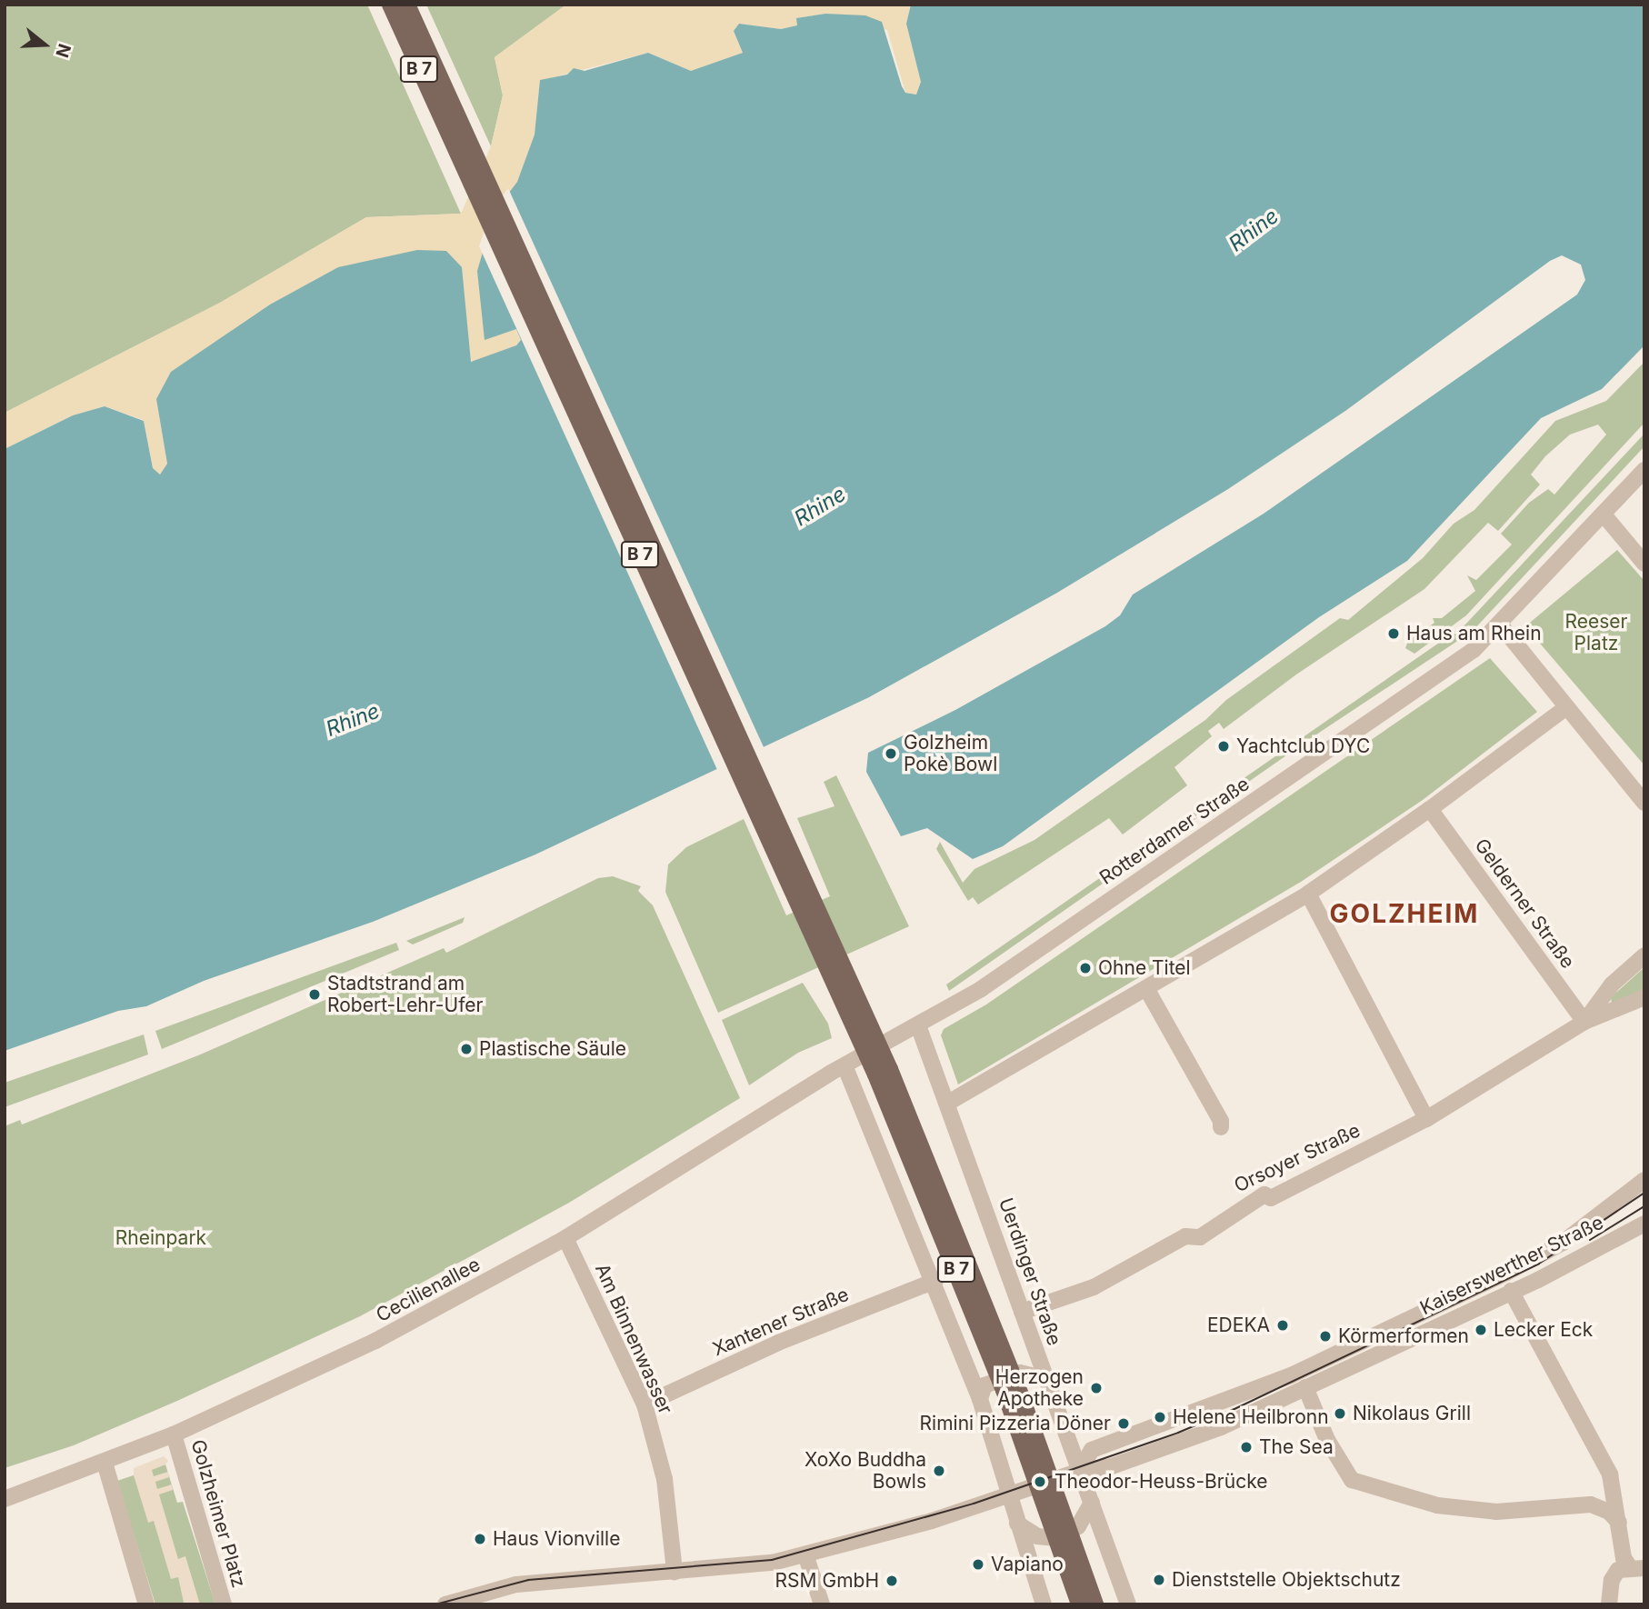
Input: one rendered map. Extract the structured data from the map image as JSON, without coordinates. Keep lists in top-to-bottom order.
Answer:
{
  "streets": {
    "main road": ["B 7"],
    "street": [
      "Rotterdamer Straße",
      "Gelderner Straße",
      "Orsoyer Straße",
      "Kaiserswerther Straße",
      "Uerdinger Straße",
      "Cecilienallee",
      "Xantener Straße",
      "Am Binnenwasser",
      "Golzheimer Platz"
    ]
  },
  "crossings": [
    ["Rotterdamer Straße", "Uerdinger Straße"],
    ["Rotterdamer Straße", "Cecilienallee"],
    ["Gelderner Straße", "Orsoyer Straße"],
    ["Orsoyer Straße", "Uerdinger Straße"],
    ["Kaiserswerther Straße", "Uerdinger Straße"],
    ["Kaiserswerther Straße", "Am Binnenwasser"],
    ["Cecilienallee", "Am Binnenwasser"],
    ["Cecilienallee", "Golzheimer Platz"],
    ["Xantener Straße", "Am Binnenwasser"]
  ],
  "districts": ["GOLZHEIM"],
  "water": ["Rhine"],
  "parks": ["Reeser Platz", "Rheinpark"],
  "places": [
    "Haus am Rhein",
    "Yachtclub DYC",
    "Golzheim Pokè Bowl",
    "Ohne Titel",
    "Stadtstrand am Robert-Lehr-Ufer",
    "Plastische Säule",
    "EDEKA",
    "Lecker Eck",
    "Körmerformen",
    "Herzogen Apotheke",
    "Nikolaus Grill",
    "Helene Heilbronn",
    "Rimini Pizzeria Döner",
    "The Sea",
    "XoXo Buddha Bowls",
    "Theodor-Heuss-Brücke",
    "Haus Vionville",
    "Vapiano",
    "Dienststelle Objektschutz",
    "RSM GmbH"
  ],
  "north": "right"
}
